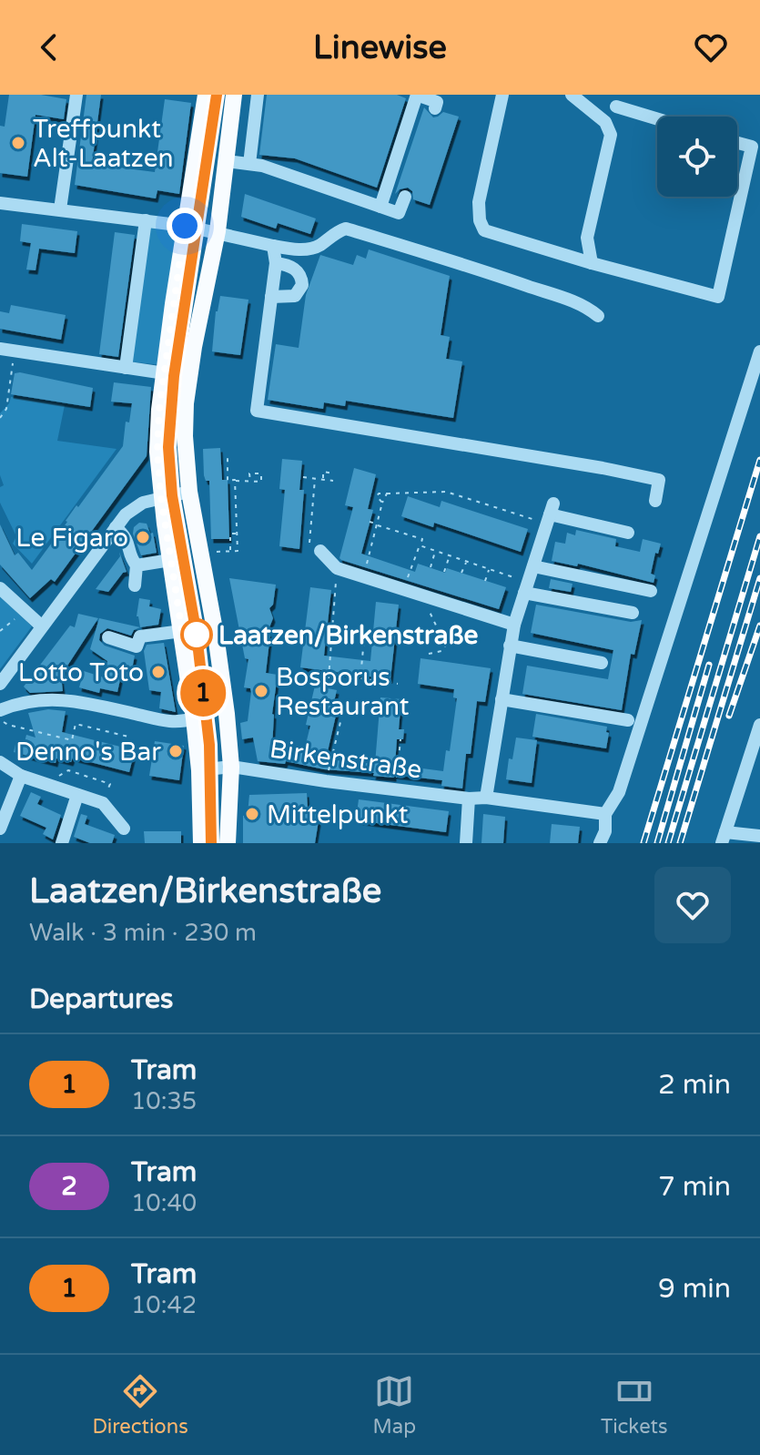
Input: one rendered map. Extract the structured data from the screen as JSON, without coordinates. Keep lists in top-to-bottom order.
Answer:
{
  "streets": {
    "street": ["Birkenstraße"]
  },
  "places": [
    "Treffpunkt Alt-Laatzen",
    "Le Figaro",
    "Laatzen/Birkenstraße",
    "Lotto Toto",
    "Bosporus Restaurant",
    "Denno's Bar",
    "Mittelpunkt"
  ],
  "lines": ["tram line 1"],
  "page": {
    "header": "Linewise",
    "on_map": "1",
    "heading": [
      ["Laatzen/Birkenstraße", "Walk · 3 min · 230 m"],
      "Departures"
    ],
    "list": [
      {
        "mark": "1",
        "name": "Tram",
        "note": "10:35",
        "value": "2 min"
      },
      {
        "mark": "2",
        "name": "Tram",
        "note": "10:40",
        "value": "7 min"
      },
      {
        "mark": "1",
        "name": "Tram",
        "note": "10:42",
        "value": "9 min"
      }
    ],
    "tabs": ["Directions", "Map", "Tickets"]
  }
}
